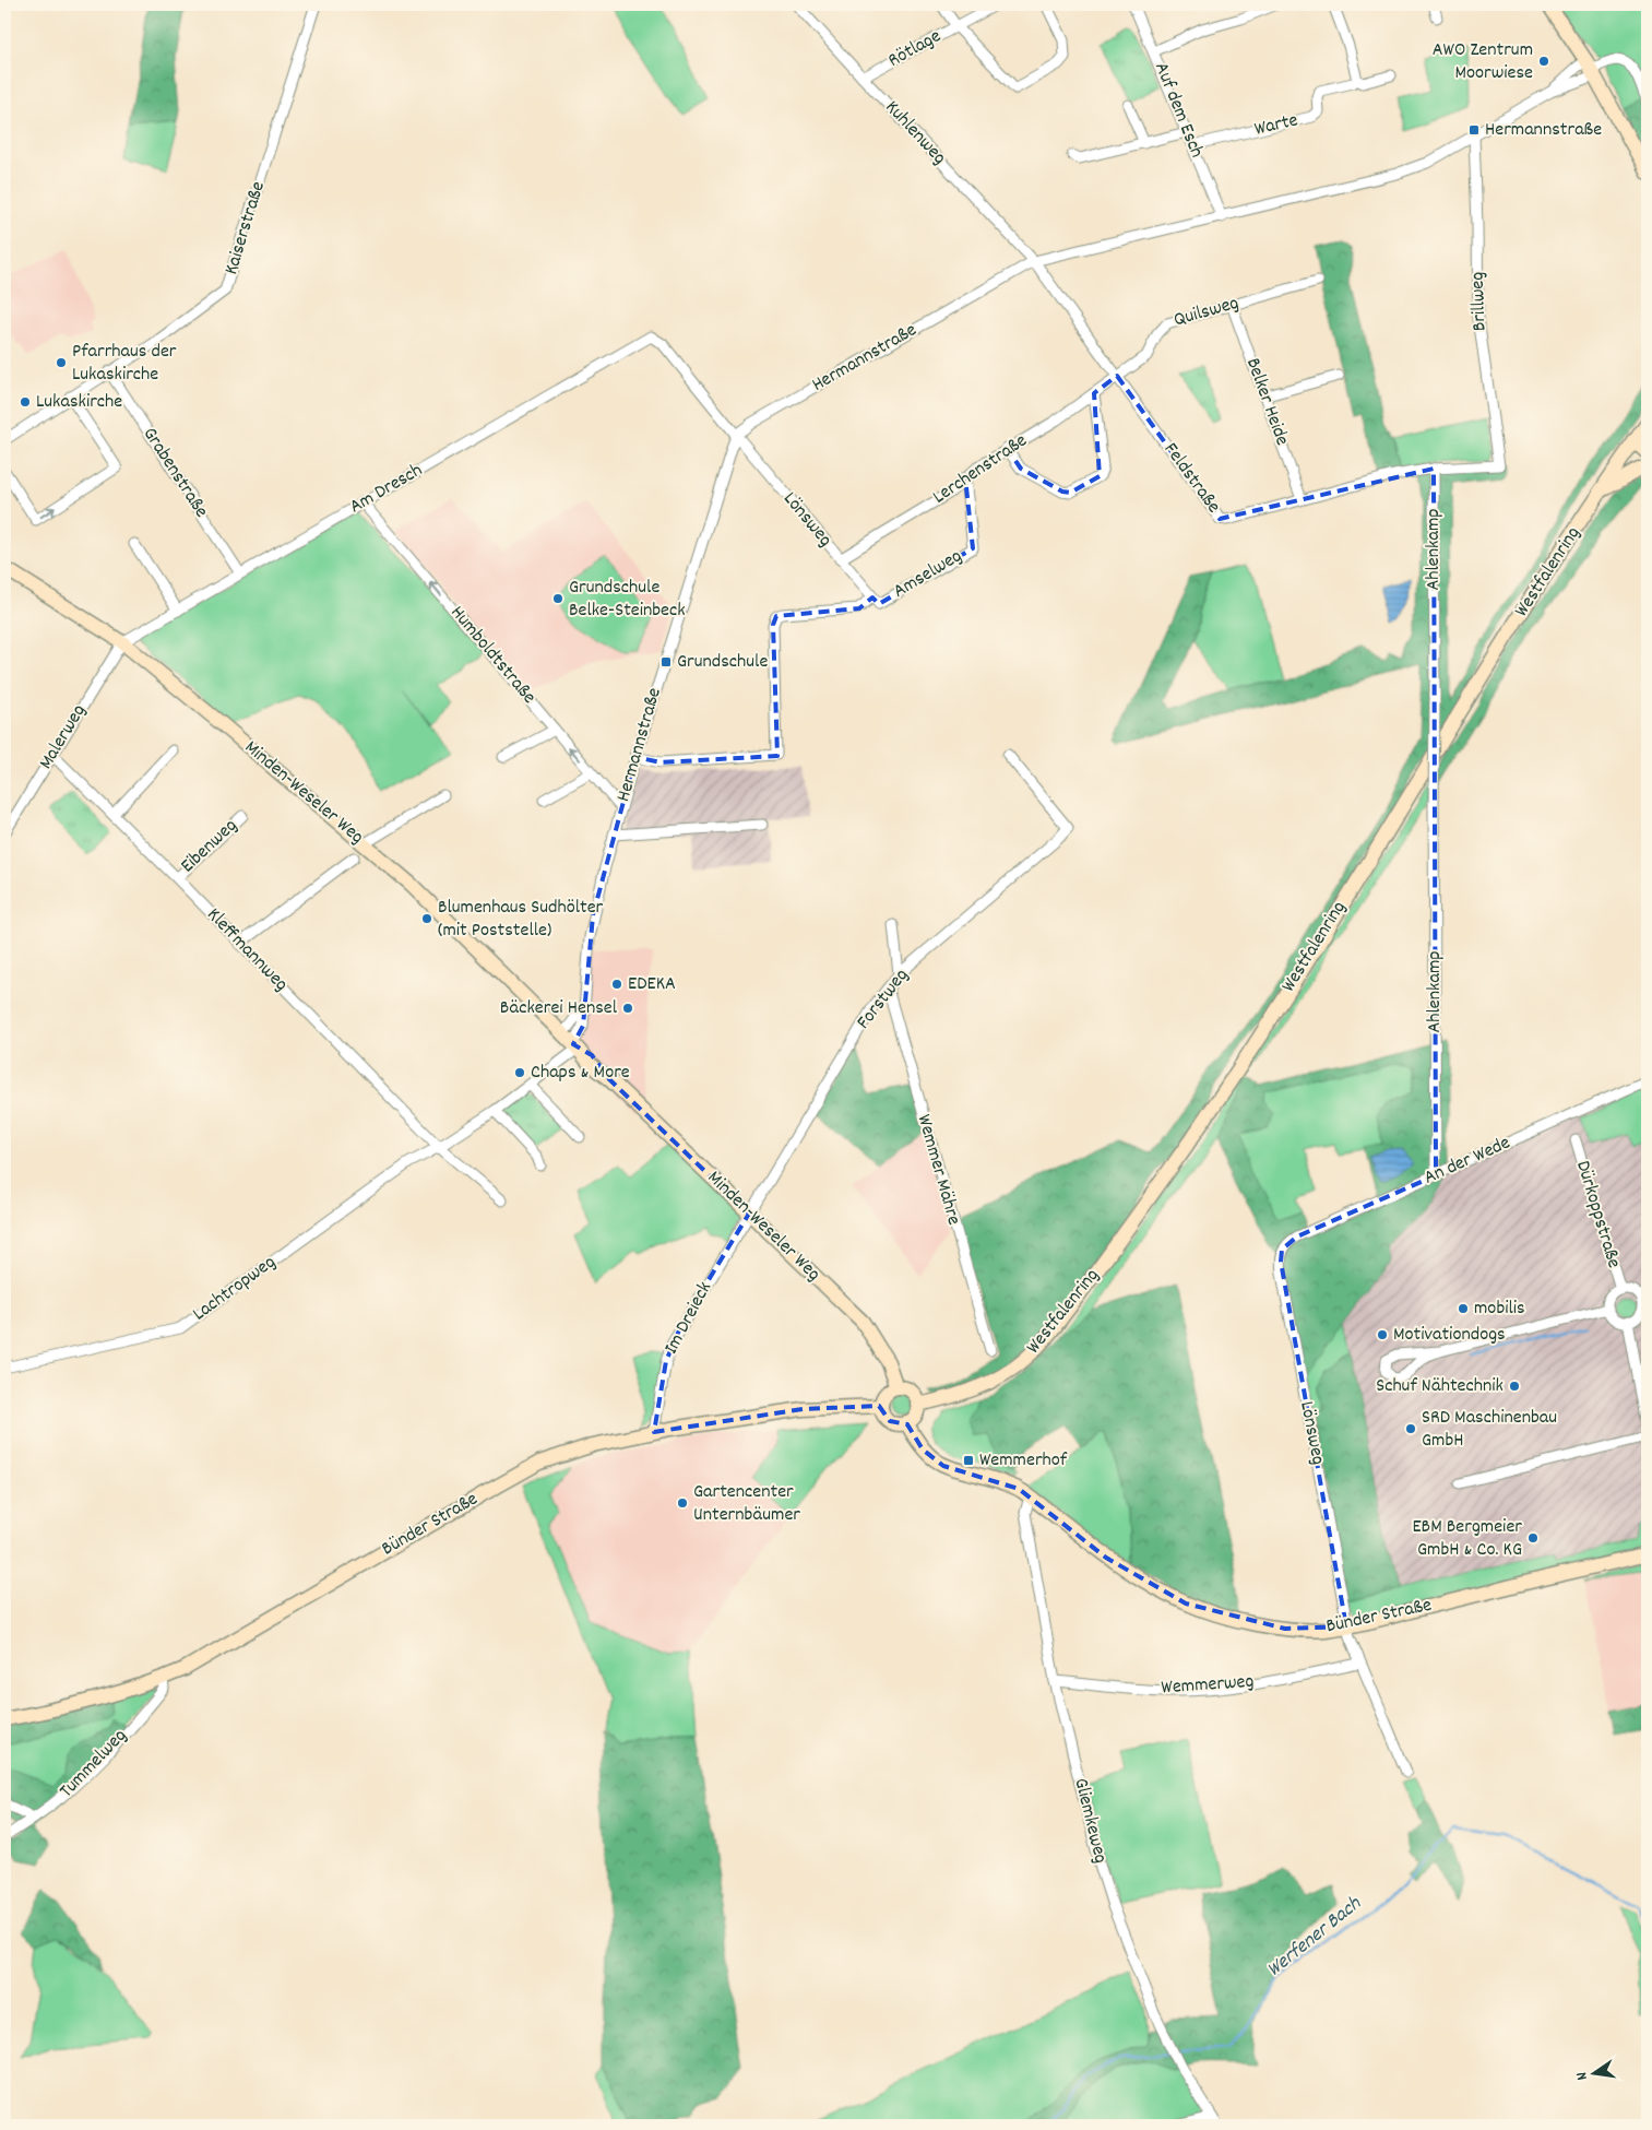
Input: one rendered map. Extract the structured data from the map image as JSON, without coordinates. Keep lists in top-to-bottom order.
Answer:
{
  "streets": {
    "main road": ["Westfalenring", "Minden-Weseler Weg", "Bünder Straße"],
    "street": [
      "Rötlage",
      "Auf dem Esch",
      "Warte",
      "Kuhlenweg",
      "Kaiserstraße",
      "Brillweg",
      "Quilsweg",
      "Hermannstraße",
      "Belker Heide",
      "Lerchenstraße",
      "Grabenstraße",
      "Feldstraße",
      "Am Dresch",
      "Lönsweg",
      "Ahlenkamp",
      "Amselweg",
      "Humboldtstraße",
      "Malerweg",
      "Eibenweg",
      "Kleffmannweg",
      "Forstweg",
      "An der Wede",
      "Wemmer Mähre",
      "Dürkoppstraße",
      "Lachtropweg",
      "Im Dreieck",
      "Wemmerweg",
      "Tummelweg",
      "Gliemkeweg"
    ]
  },
  "crossings": [
    ["Rötlage", "Kuhlenweg"],
    ["Auf dem Esch", "Warte"],
    ["Auf dem Esch", "Hermannstraße"],
    ["Kuhlenweg", "Hermannstraße"],
    ["Kuhlenweg", "Feldstraße"],
    ["Kaiserstraße", "Grabenstraße"],
    ["Brillweg", "Hermannstraße"],
    ["Brillweg", "Feldstraße"],
    ["Quilsweg", "Belker Heide"],
    ["Quilsweg", "Lerchenstraße"],
    ["Quilsweg", "Feldstraße"],
    ["Hermannstraße", "Feldstraße"],
    ["Hermannstraße", "Lönsweg"],
    ["Hermannstraße", "Humboldtstraße"],
    ["Hermannstraße", "Minden-Weseler Weg"],
    ["Hermannstraße", "Lachtropweg"],
    ["Belker Heide", "Feldstraße"],
    ["Lerchenstraße", "Feldstraße"],
    ["Lerchenstraße", "Lönsweg"],
    ["Lerchenstraße", "Amselweg"],
    ["Grabenstraße", "Am Dresch"],
    ["Feldstraße", "Ahlenkamp"],
    ["Am Dresch", "Lönsweg"],
    ["Am Dresch", "Humboldtstraße"],
    ["Am Dresch", "Malerweg"],
    ["Am Dresch", "Minden-Weseler Weg"],
    ["Lönsweg", "Amselweg"],
    ["Lönsweg", "An der Wede"],
    ["Lönsweg", "Bünder Straße"],
    ["Lönsweg", "Wemmerweg"],
    ["Ahlenkamp", "An der Wede"],
    ["Westfalenring", "Minden-Weseler Weg"],
    ["Westfalenring", "Bünder Straße"],
    ["Malerweg", "Minden-Weseler Weg"],
    ["Malerweg", "Kleffmannweg"],
    ["Minden-Weseler Weg", "Forstweg"],
    ["Minden-Weseler Weg", "Lachtropweg"],
    ["Minden-Weseler Weg", "Im Dreieck"],
    ["Minden-Weseler Weg", "Bünder Straße"],
    ["Eibenweg", "Kleffmannweg"],
    ["Kleffmannweg", "Lachtropweg"],
    ["Forstweg", "Wemmer Mähre"],
    ["Forstweg", "Im Dreieck"],
    ["Im Dreieck", "Bünder Straße"],
    ["Bünder Straße", "Tummelweg"],
    ["Bünder Straße", "Gliemkeweg"],
    ["Wemmerweg", "Gliemkeweg"]
  ],
  "one_way": ["Humboldtstraße"],
  "water": ["Werfener Bach"],
  "places": {
    "other": [
      "AWO Zentrum Moorwiese",
      "Pfarrhaus der Lukaskirche",
      "Lukaskirche",
      "Grundschule Belke-Steinbeck",
      "Blumenhaus Sudhölter (mit Poststelle)",
      "EDEKA",
      "Bäckerei Hensel",
      "Chaps & More",
      "mobilis",
      "Motivationdogs",
      "Schuf Nähtechnik",
      "SRD Maschinenbau GmbH",
      "Gartencenter Unternbäumer",
      "EBM Bergmeier GmbH & Co. KG"
    ],
    "transit": ["Hermannstraße", "Grundschule", "Wemmerhof"]
  },
  "north": "left"
}
